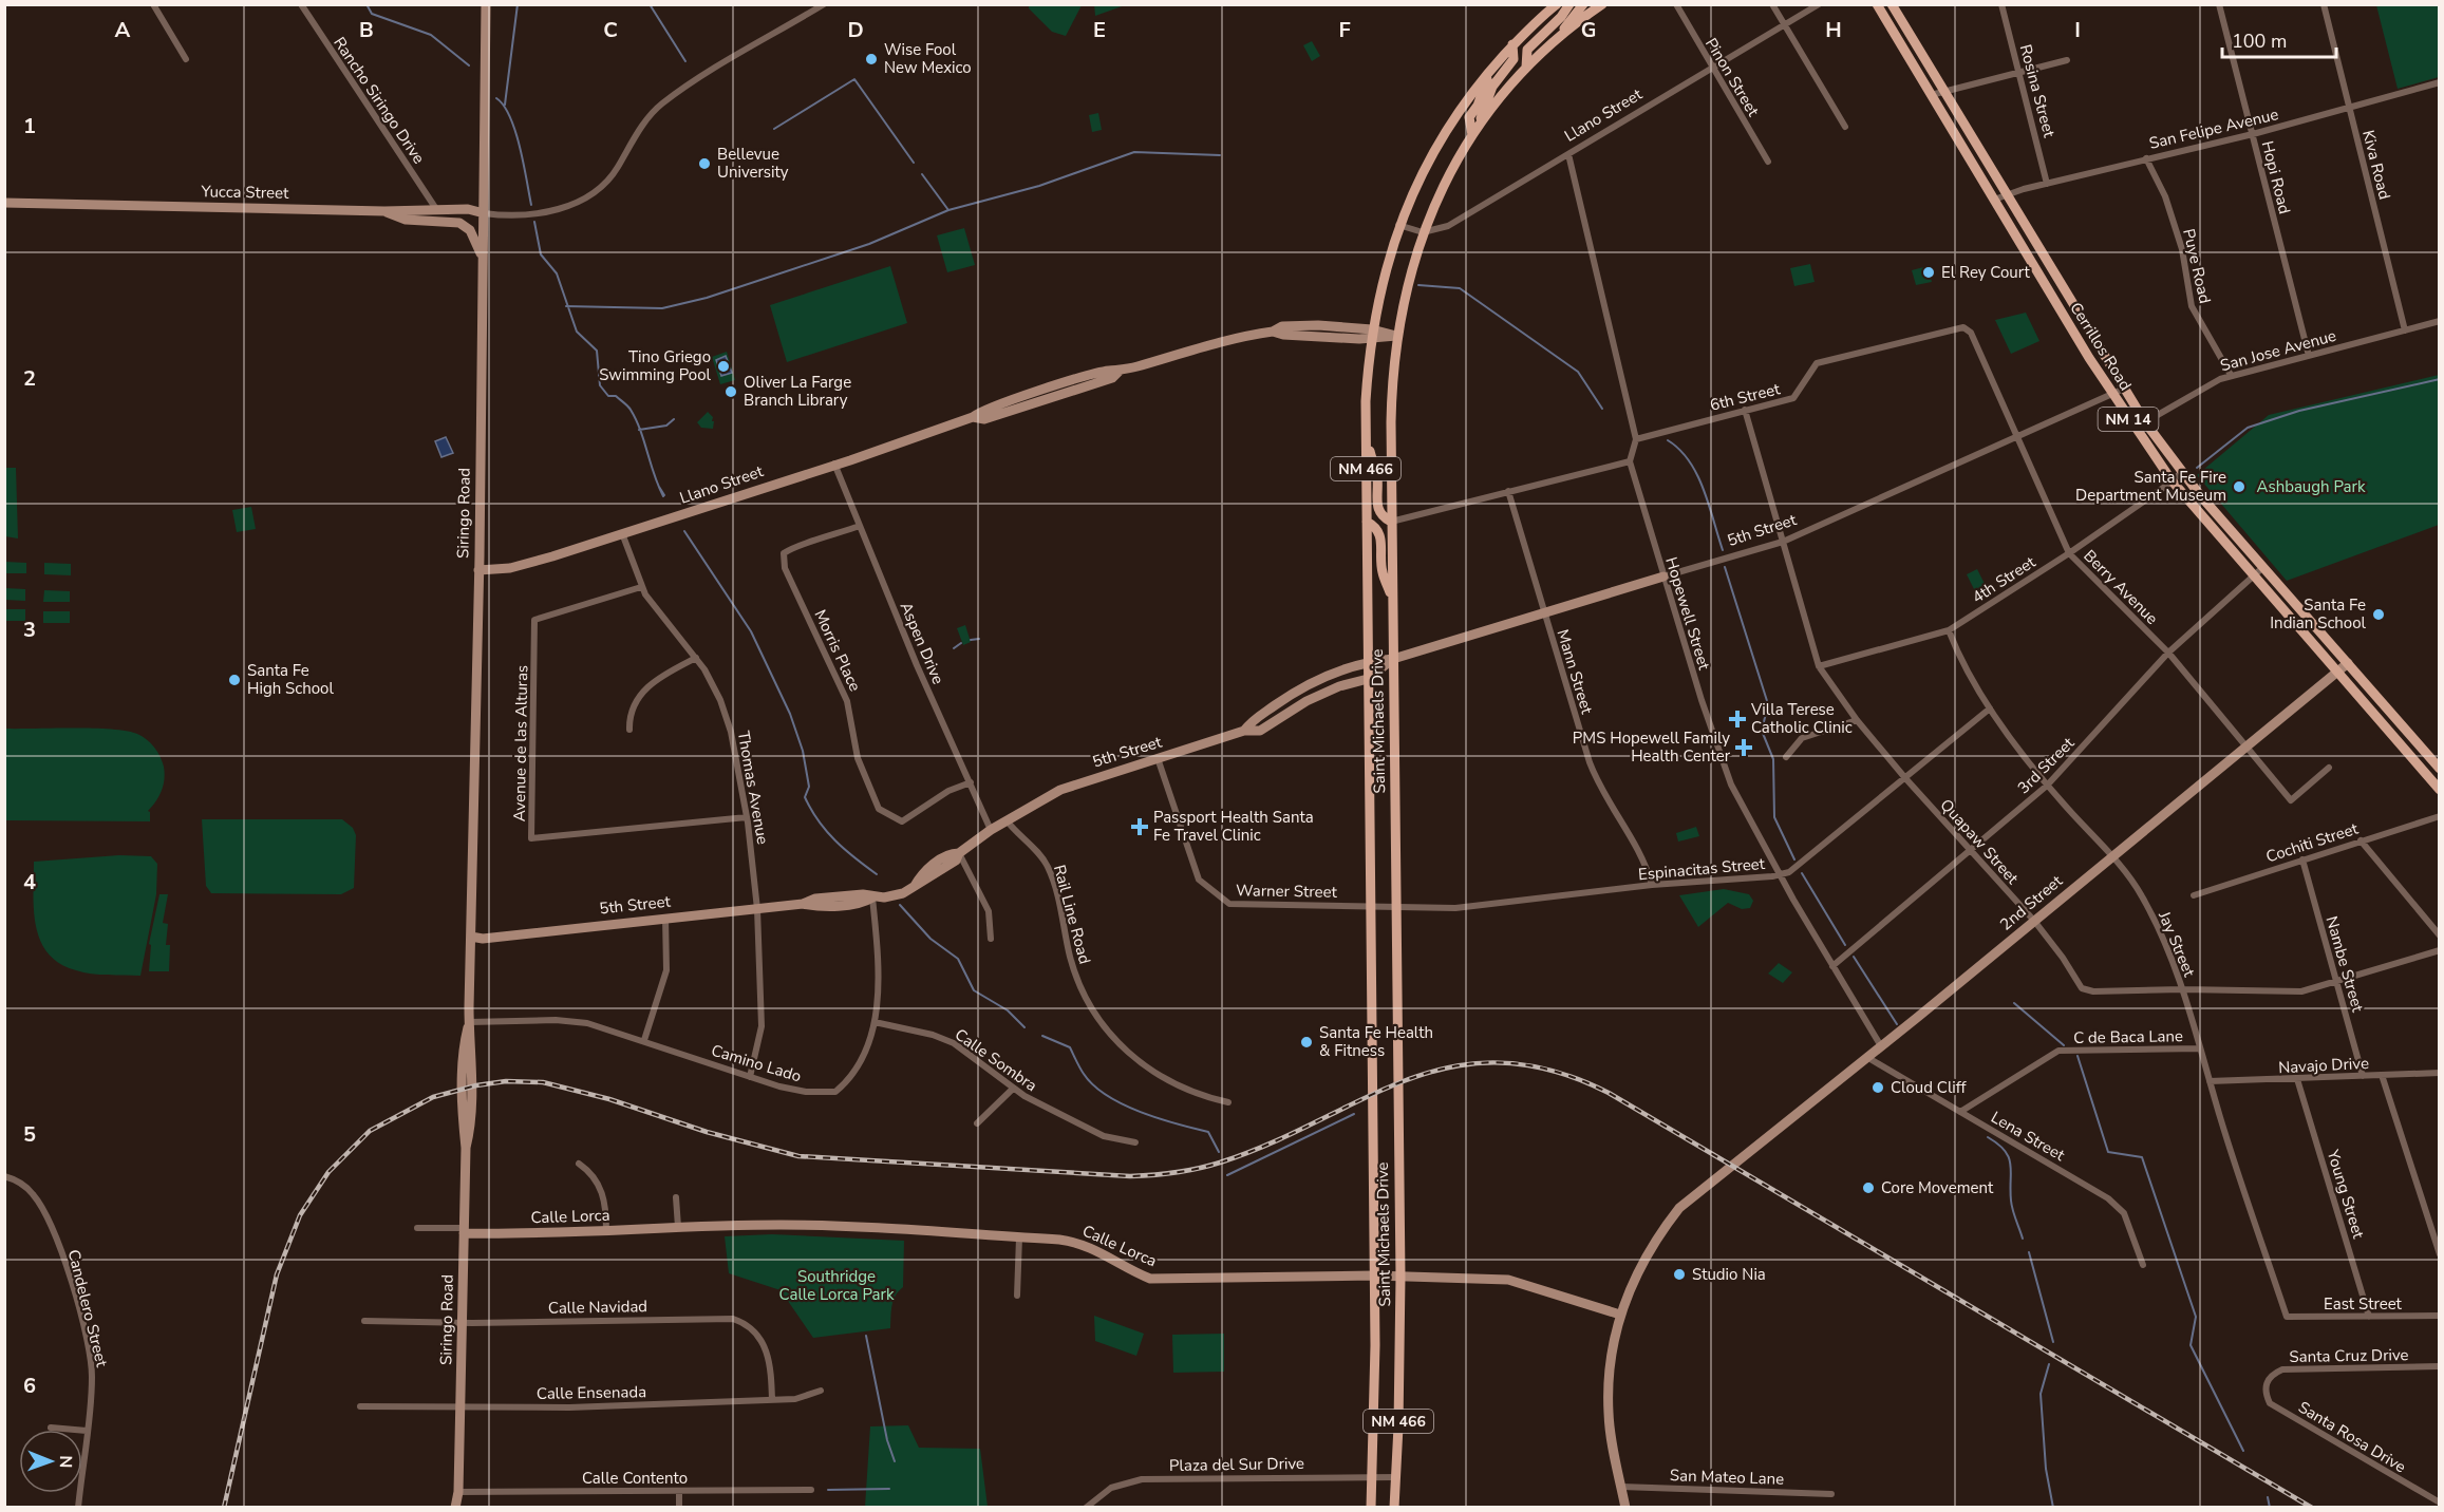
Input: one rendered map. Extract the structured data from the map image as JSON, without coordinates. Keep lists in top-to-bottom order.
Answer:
{
  "streets": {
    "main road": [
      "Cerrillos Road",
      "NM 14",
      "NM 466",
      "Saint Michaels Drive"
    ],
    "street": [
      "Pinon Street",
      "Rosina Street",
      "Rancho Siringo Drive",
      "Llano Street",
      "San Felipe Avenue",
      "Kiva Road",
      "Hopi Road",
      "Yucca Street",
      "Puye Road",
      "San Jose Avenue",
      "6th Street",
      "Siringo Road",
      "5th Street",
      "4th Street",
      "Berry Avenue",
      "Hopewell Street",
      "Aspen Drive",
      "Morris Place",
      "Mann Street",
      "Avenue de las Alturas",
      "3rd Street",
      "Thomas Avenue",
      "Quapaw Street",
      "Cochiti Street",
      "Espinacitas Street",
      "Warner Street",
      "2nd Street",
      "Rail Line Road",
      "Jay Street",
      "Nambe Street",
      "C de Baca Lane",
      "Calle Sombra",
      "Camino Lado",
      "Navajo Drive",
      "Lena Street",
      "Young Street",
      "Calle Lorca",
      "East Street",
      "Calle Navidad",
      "Candelero Street",
      "Santa Cruz Drive",
      "Calle Ensenada",
      "Santa Rosa Drive",
      "Plaza del Sur Drive",
      "San Mateo Lane",
      "Calle Contento"
    ]
  },
  "crossings": [
    ["Pinon Street", "Llano Street"],
    ["Rosina Street", "San Felipe Avenue"],
    ["Rancho Siringo Drive", "Yucca Street"],
    ["Llano Street", "Siringo Road"],
    ["Llano Street", "Aspen Drive"],
    ["Llano Street", "Saint Michaels Drive"],
    ["Llano Street", "Thomas Avenue"],
    ["San Felipe Avenue", "Kiva Road"],
    ["San Felipe Avenue", "Hopi Road"],
    ["San Felipe Avenue", "Puye Road"],
    ["San Felipe Avenue", "Cerrillos Road"],
    ["Kiva Road", "San Jose Avenue"],
    ["Hopi Road", "San Jose Avenue"],
    ["Yucca Street", "Siringo Road"],
    ["Puye Road", "San Jose Avenue"],
    ["Cerrillos Road", "San Jose Avenue"],
    ["Cerrillos Road", "5th Street"],
    ["Cerrillos Road", "4th Street"],
    ["Cerrillos Road", "3rd Street"],
    ["Cerrillos Road", "2nd Street"],
    ["6th Street", "Berry Avenue"],
    ["6th Street", "Quapaw Street"],
    ["Siringo Road", "5th Street"],
    ["Siringo Road", "Camino Lado"],
    ["Siringo Road", "Calle Lorca"],
    ["Siringo Road", "Calle Navidad"],
    ["Siringo Road", "Calle Ensenada"],
    ["Siringo Road", "Calle Contento"],
    ["5th Street", "Berry Avenue"],
    ["5th Street", "Hopewell Street"],
    ["5th Street", "Aspen Drive"],
    ["5th Street", "Mann Street"],
    ["5th Street", "Saint Michaels Drive"],
    ["5th Street", "Thomas Avenue"],
    ["5th Street", "Quapaw Street"],
    ["5th Street", "Warner Street"],
    ["5th Street", "Rail Line Road"],
    ["5th Street", "Camino Lado"],
    ["4th Street", "Berry Avenue"],
    ["4th Street", "Quapaw Street"],
    ["4th Street", "Jay Street"],
    ["Berry Avenue", "3rd Street"],
    ["Berry Avenue", "2nd Street"],
    ["Hopewell Street", "3rd Street"],
    ["Hopewell Street", "Espinacitas Street"],
    ["Hopewell Street", "2nd Street"],
    ["Aspen Drive", "Morris Place"],
    ["Mann Street", "Espinacitas Street"],
    ["Saint Michaels Drive", "Espinacitas Street"],
    ["Saint Michaels Drive", "Warner Street"],
    ["Saint Michaels Drive", "Calle Lorca"],
    ["Saint Michaels Drive", "Plaza del Sur Drive"],
    ["Avenue de las Alturas", "Thomas Avenue"],
    ["3rd Street", "Quapaw Street"],
    ["3rd Street", "Jay Street"],
    ["Thomas Avenue", "Camino Lado"],
    ["Quapaw Street", "Espinacitas Street"],
    ["Quapaw Street", "2nd Street"],
    ["Quapaw Street", "Jay Street"],
    ["Quapaw Street", "Nambe Street"],
    ["Cochiti Street", "Nambe Street"],
    ["Espinacitas Street", "Warner Street"],
    ["Espinacitas Street", "Jay Street"],
    ["2nd Street", "Jay Street"],
    ["2nd Street", "Lena Street"],
    ["2nd Street", "Calle Lorca"],
    ["2nd Street", "San Mateo Lane"],
    ["Jay Street", "C de Baca Lane"],
    ["Jay Street", "Navajo Drive"],
    ["Jay Street", "East Street"],
    ["Nambe Street", "Navajo Drive"],
    ["C de Baca Lane", "Lena Street"],
    ["Calle Sombra", "Camino Lado"],
    ["Navajo Drive", "Young Street"],
    ["Young Street", "East Street"],
    ["Calle Navidad", "Calle Ensenada"],
    ["Santa Cruz Drive", "Santa Rosa Drive"]
  ],
  "parks": ["Ashbaugh Park", "Southridge Calle Lorca Park"],
  "places": {
    "other": [
      "Wise Fool New Mexico",
      "Bellevue University",
      "El Rey Court",
      "Tino Griego Swimming Pool",
      "Oliver La Farge Branch Library",
      "Santa Fe Fire Department Museum",
      "Santa Fe Indian School",
      "Santa Fe High School",
      "Santa Fe Health & Fitness",
      "Cloud Cliff",
      "Core Movement",
      "Studio Nia"
    ],
    "health": ["Villa Terese Catholic Clinic", "PMS Hopewell Family Health Center", "Passport Health Santa Fe Travel Clinic"]
  },
  "scale_bar": "100 m",
  "north": "right",
  "grid": {
    "columns": [
      "A",
      "B",
      "C",
      "D",
      "E",
      "F",
      "G",
      "H",
      "I"
    ],
    "rows": [
      "1",
      "2",
      "3",
      "4",
      "5",
      "6"
    ]
  }
}
